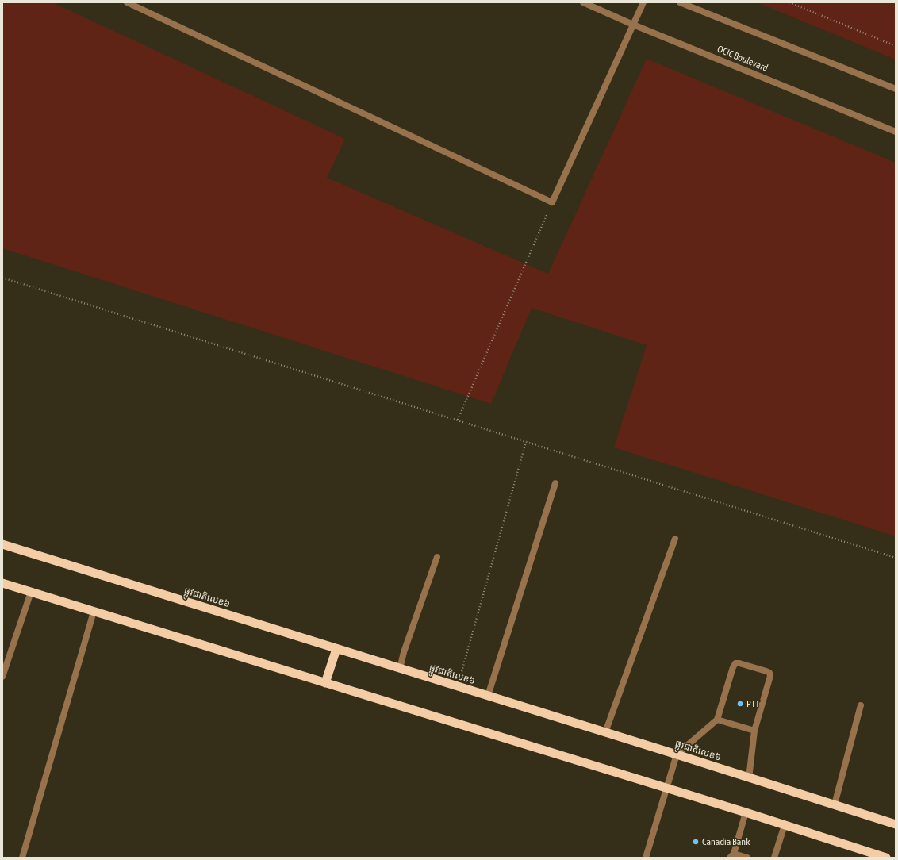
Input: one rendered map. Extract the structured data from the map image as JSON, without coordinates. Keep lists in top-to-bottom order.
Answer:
{
  "streets": {
    "highway": ["ផ្លូវជាតិលេខ៦"],
    "street": ["OCIC Boulevard"]
  },
  "places": ["PTT", "Canadia Bank"]
}
